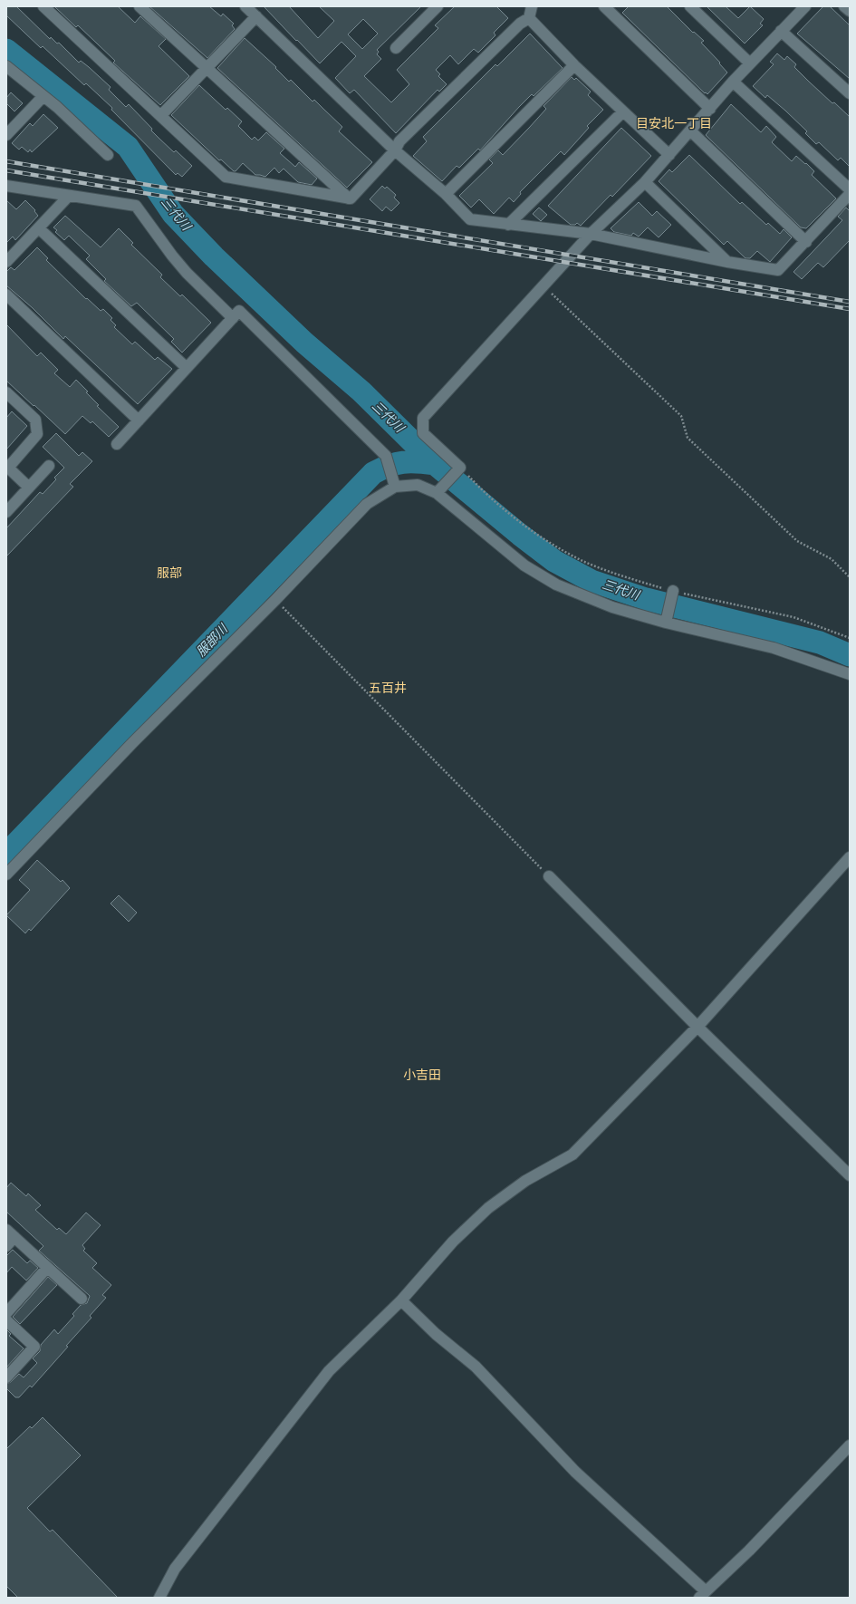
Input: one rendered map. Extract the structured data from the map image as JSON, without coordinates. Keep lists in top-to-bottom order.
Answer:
{
  "districts": [
    "目安北一丁目",
    "服部",
    "五百井",
    "小吉田"
  ],
  "water": ["三代川", "服部川"]
}
